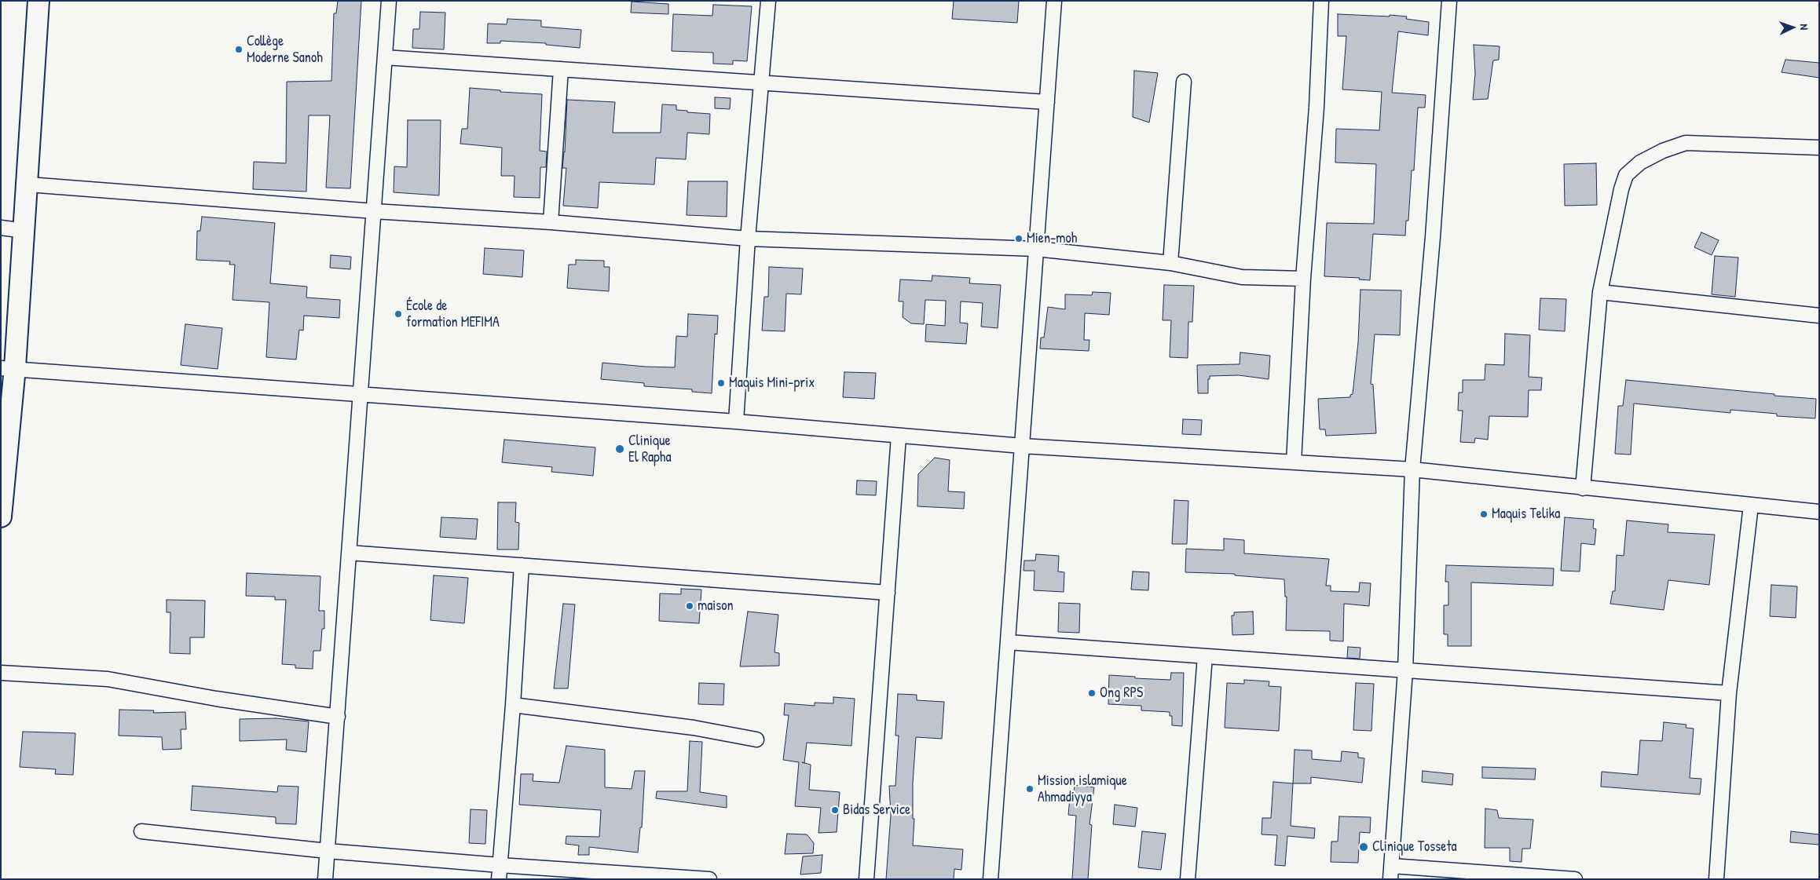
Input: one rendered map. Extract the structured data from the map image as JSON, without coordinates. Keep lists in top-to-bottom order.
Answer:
{
  "places": [
    "Collège Moderne Sanoh",
    "Mien-moh",
    "École de formation MEFIMA",
    "Maquis Mini-prix",
    "Clinique El Rapha",
    "Maquis Telika",
    "maison",
    "Ong RPS",
    "Mission islamique Ahmadiyya",
    "Bidas Service",
    "Clinique Tosseta"
  ],
  "north": "right"
}
